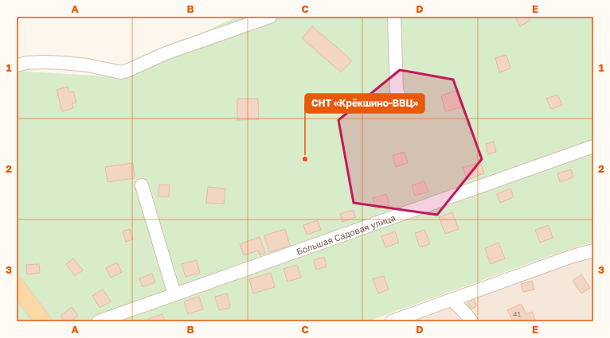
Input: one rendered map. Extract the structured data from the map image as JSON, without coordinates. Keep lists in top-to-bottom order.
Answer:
{
  "streets": {
    "street": ["Большая Садовая улица"]
  },
  "places": ["СНТ «Крёкшино-ВВЦ»"],
  "house_numbers": ["41"],
  "grid": {
    "columns": [
      "A",
      "B",
      "C",
      "D",
      "E"
    ],
    "rows": ["1", "2", "3"]
  }
}
